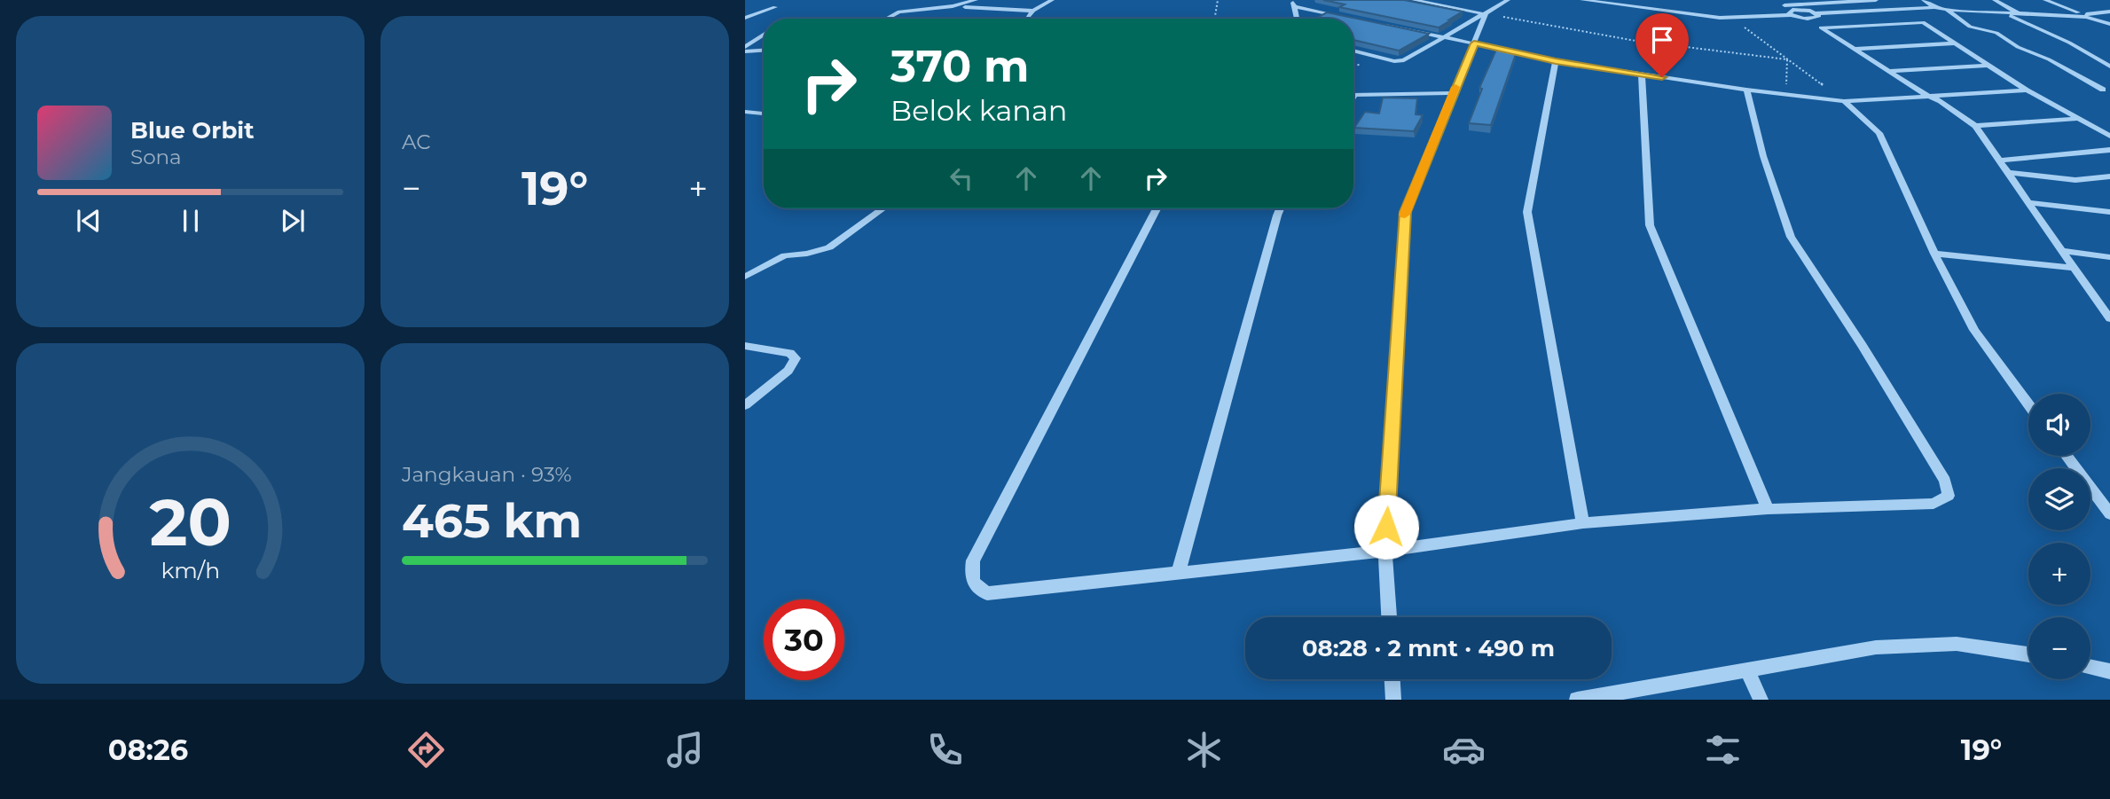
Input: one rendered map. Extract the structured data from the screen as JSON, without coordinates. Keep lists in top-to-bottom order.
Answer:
{
  "page": {
    "tile": [
      "AC",
      ["Jangkauan · 93%", "465 km"]
    ],
    "turn": ["370 m", "Belok kanan"],
    "song": ["Blue Orbit", "Sona"],
    "heat": ["−", "19°", "+"],
    "map_buttons": ["+", "−"],
    "limit": "30",
    "trip": "08:28 · 2 mnt · 490 m",
    "tabs": ["08:26", "19°"],
    "gauge": ["20", "km/h"]
  }
}
